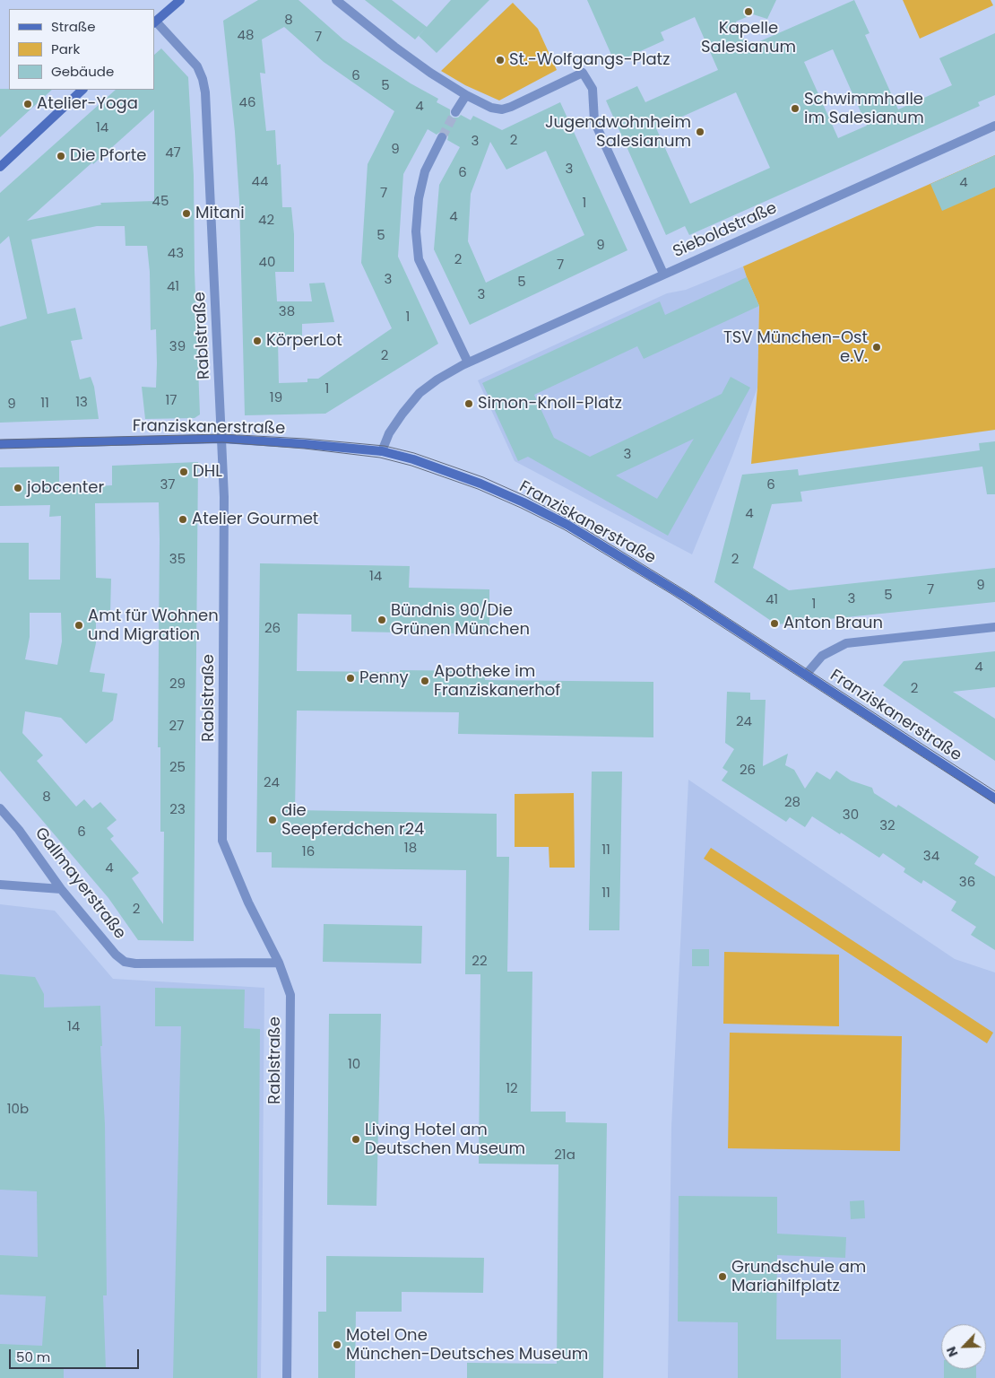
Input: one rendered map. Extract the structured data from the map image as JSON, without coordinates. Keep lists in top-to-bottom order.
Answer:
{
  "streets": {
    "main road": ["Franziskanerstraße"],
    "street": ["Sieboldstraße", "Rablstraße", "Gallmayerstraße"]
  },
  "crossings": [
    ["Rablstraße", "Franziskanerstraße"],
    ["Rablstraße", "Gallmayerstraße"]
  ],
  "places": [
    "Kapelle Salesianum",
    "St.-Wolfgangs-Platz",
    "Atelier-Yoga",
    "Schwimmhalle im Salesianum",
    "Jugendwohnheim Salesianum",
    "Die Pforte",
    "Mitani",
    "KörperLot",
    "TSV München-Ost e.V.",
    "Simon-Knoll-Platz",
    "DHL",
    "jobcenter",
    "Atelier Gourmet",
    "Bündnis 90/Die Grünen München",
    "Anton Braun",
    "Amt für Wohnen und Migration",
    "Penny",
    "Apotheke im Franziskanerhof",
    "die Seepferdchen r24",
    "Living Hotel am Deutschen Museum",
    "Grundschule am Mariahilfplatz",
    "Motel One München-Deutsches Museum"
  ],
  "house_numbers": [
    "8",
    "48",
    "7",
    "6",
    "5",
    "46",
    "4",
    "14",
    "2",
    "3",
    "9",
    "47",
    "3",
    "6",
    "44",
    "4",
    "7",
    "45",
    "1",
    "4",
    "42",
    "5",
    "9",
    "43",
    "2",
    "40",
    "7",
    "3",
    "5",
    "41",
    "3",
    "38",
    "1",
    "39",
    "2",
    "1",
    "19",
    "17",
    "13",
    "11",
    "9",
    "3",
    "37",
    "6",
    "4",
    "35",
    "2",
    "14",
    "9",
    "7",
    "5",
    "3",
    "41",
    "1",
    "26",
    "4",
    "29",
    "2",
    "24",
    "27",
    "25",
    "26",
    "24",
    "8",
    "28",
    "23",
    "30",
    "32",
    "6",
    "18",
    "11",
    "16",
    "34",
    "4",
    "36",
    "11",
    "2",
    "22",
    "14",
    "10",
    "12",
    "10b",
    "21a"
  ],
  "legend": ["Straße", "Park", "Gebäude"],
  "scale_bar": "50 m",
  "north": "bottom left"
}
